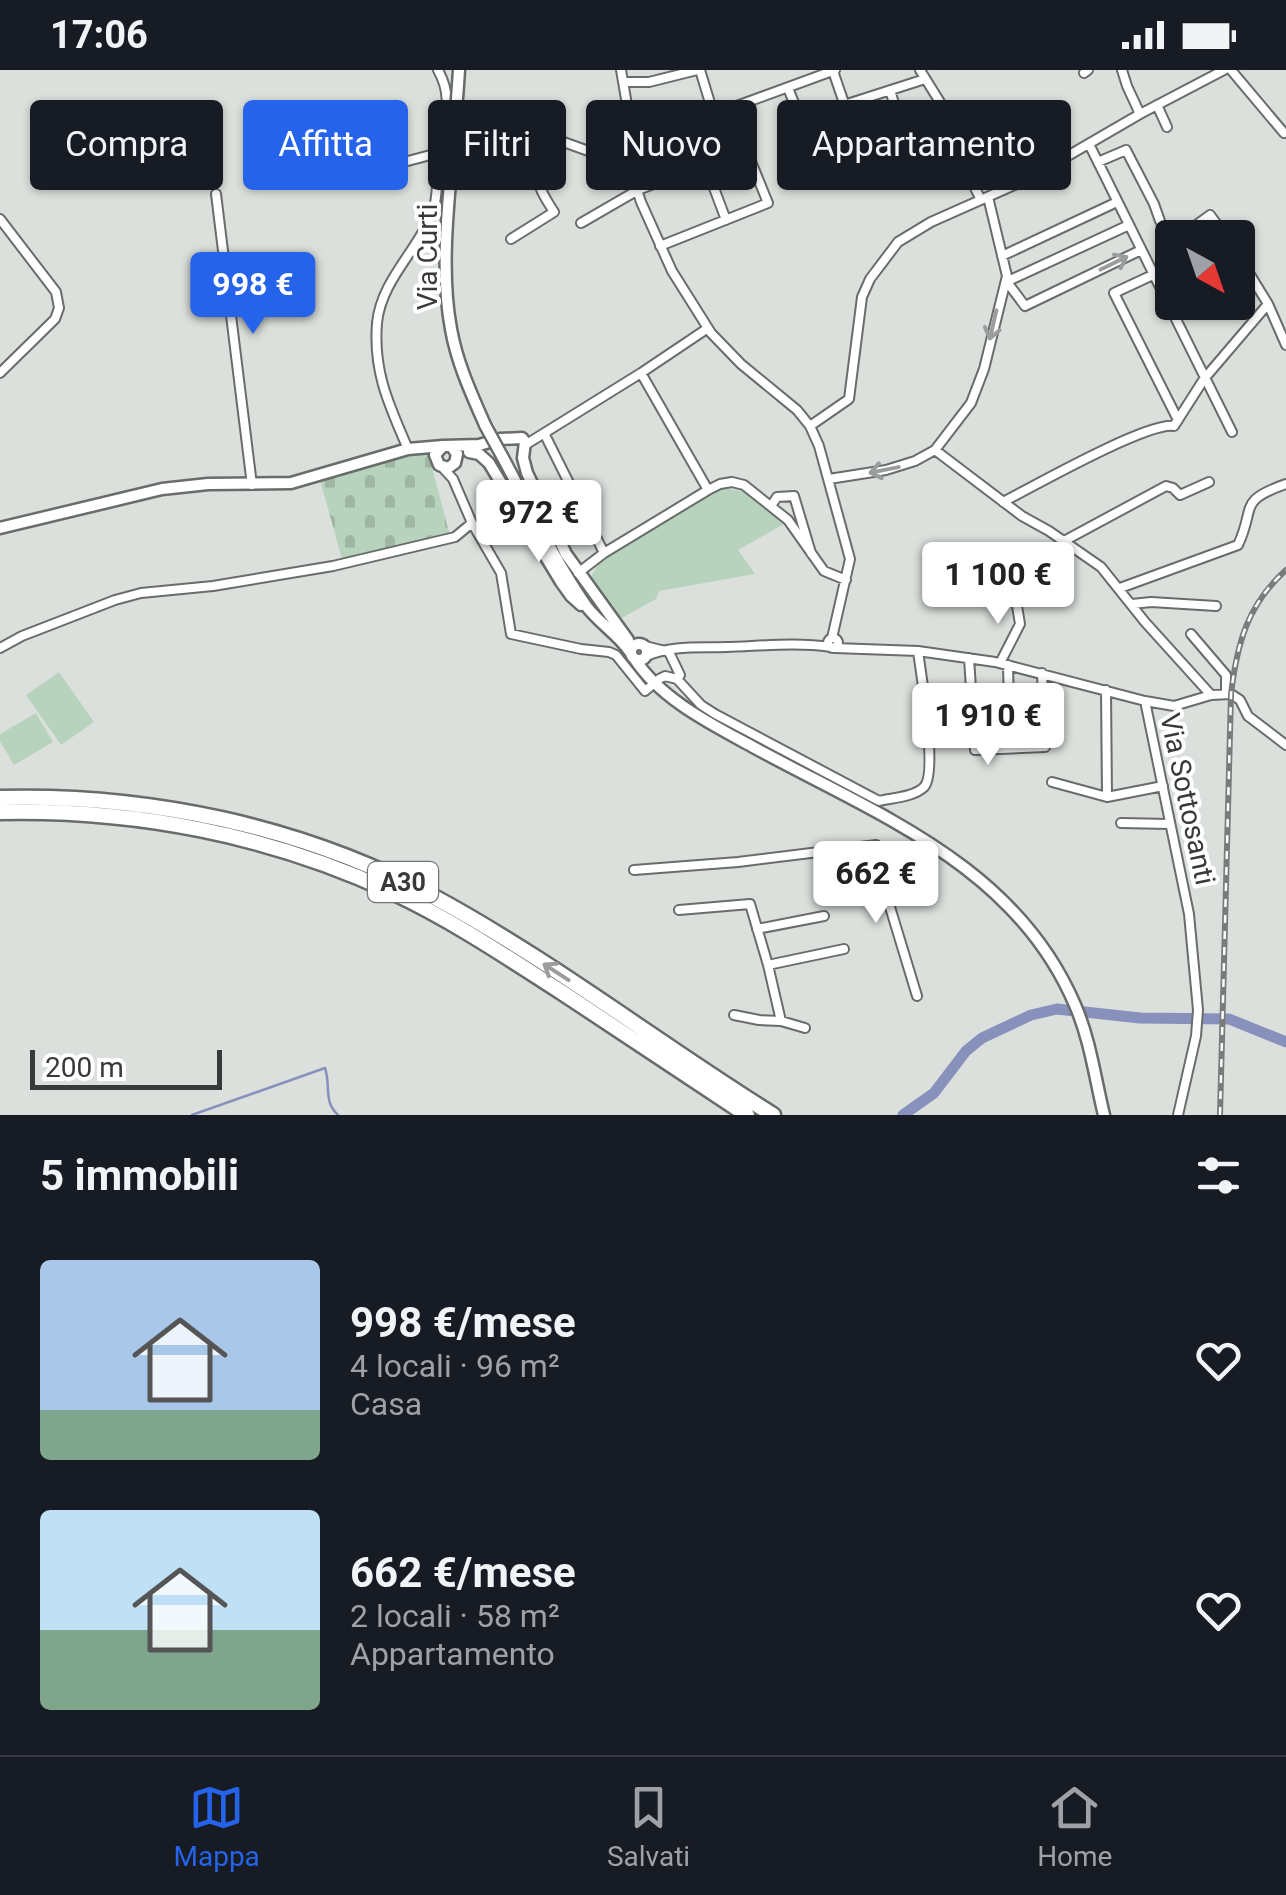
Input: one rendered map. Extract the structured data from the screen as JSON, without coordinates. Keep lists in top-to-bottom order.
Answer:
{
  "streets": {
    "highway": ["A30"],
    "main road": ["Via Curti"],
    "street": ["Via Sottosanti"]
  },
  "crossings": [
    ["Via Curti", "Via Sottosanti"]
  ],
  "scale_bar": "200 m",
  "north": "bottom right",
  "page": {
    "status": "17:06",
    "chip": [
      "Compra",
      "Affitta",
      "Filtri",
      "Nuovo",
      "Appartamento"
    ],
    "price": [
      "998 €",
      "972 €",
      "1 100 €",
      "1 910 €",
      "662 €"
    ],
    "scale": "200 m",
    "heading": "5 immobili",
    "list": [
      {
        "name": "998 €/mese",
        "note": "4 locali · 96 m² · Casa"
      },
      {
        "name": "662 €/mese",
        "note": "2 locali · 58 m² · Appartamento"
      }
    ],
    "tabs": ["Mappa", "Salvati", "Home"]
  }
}
